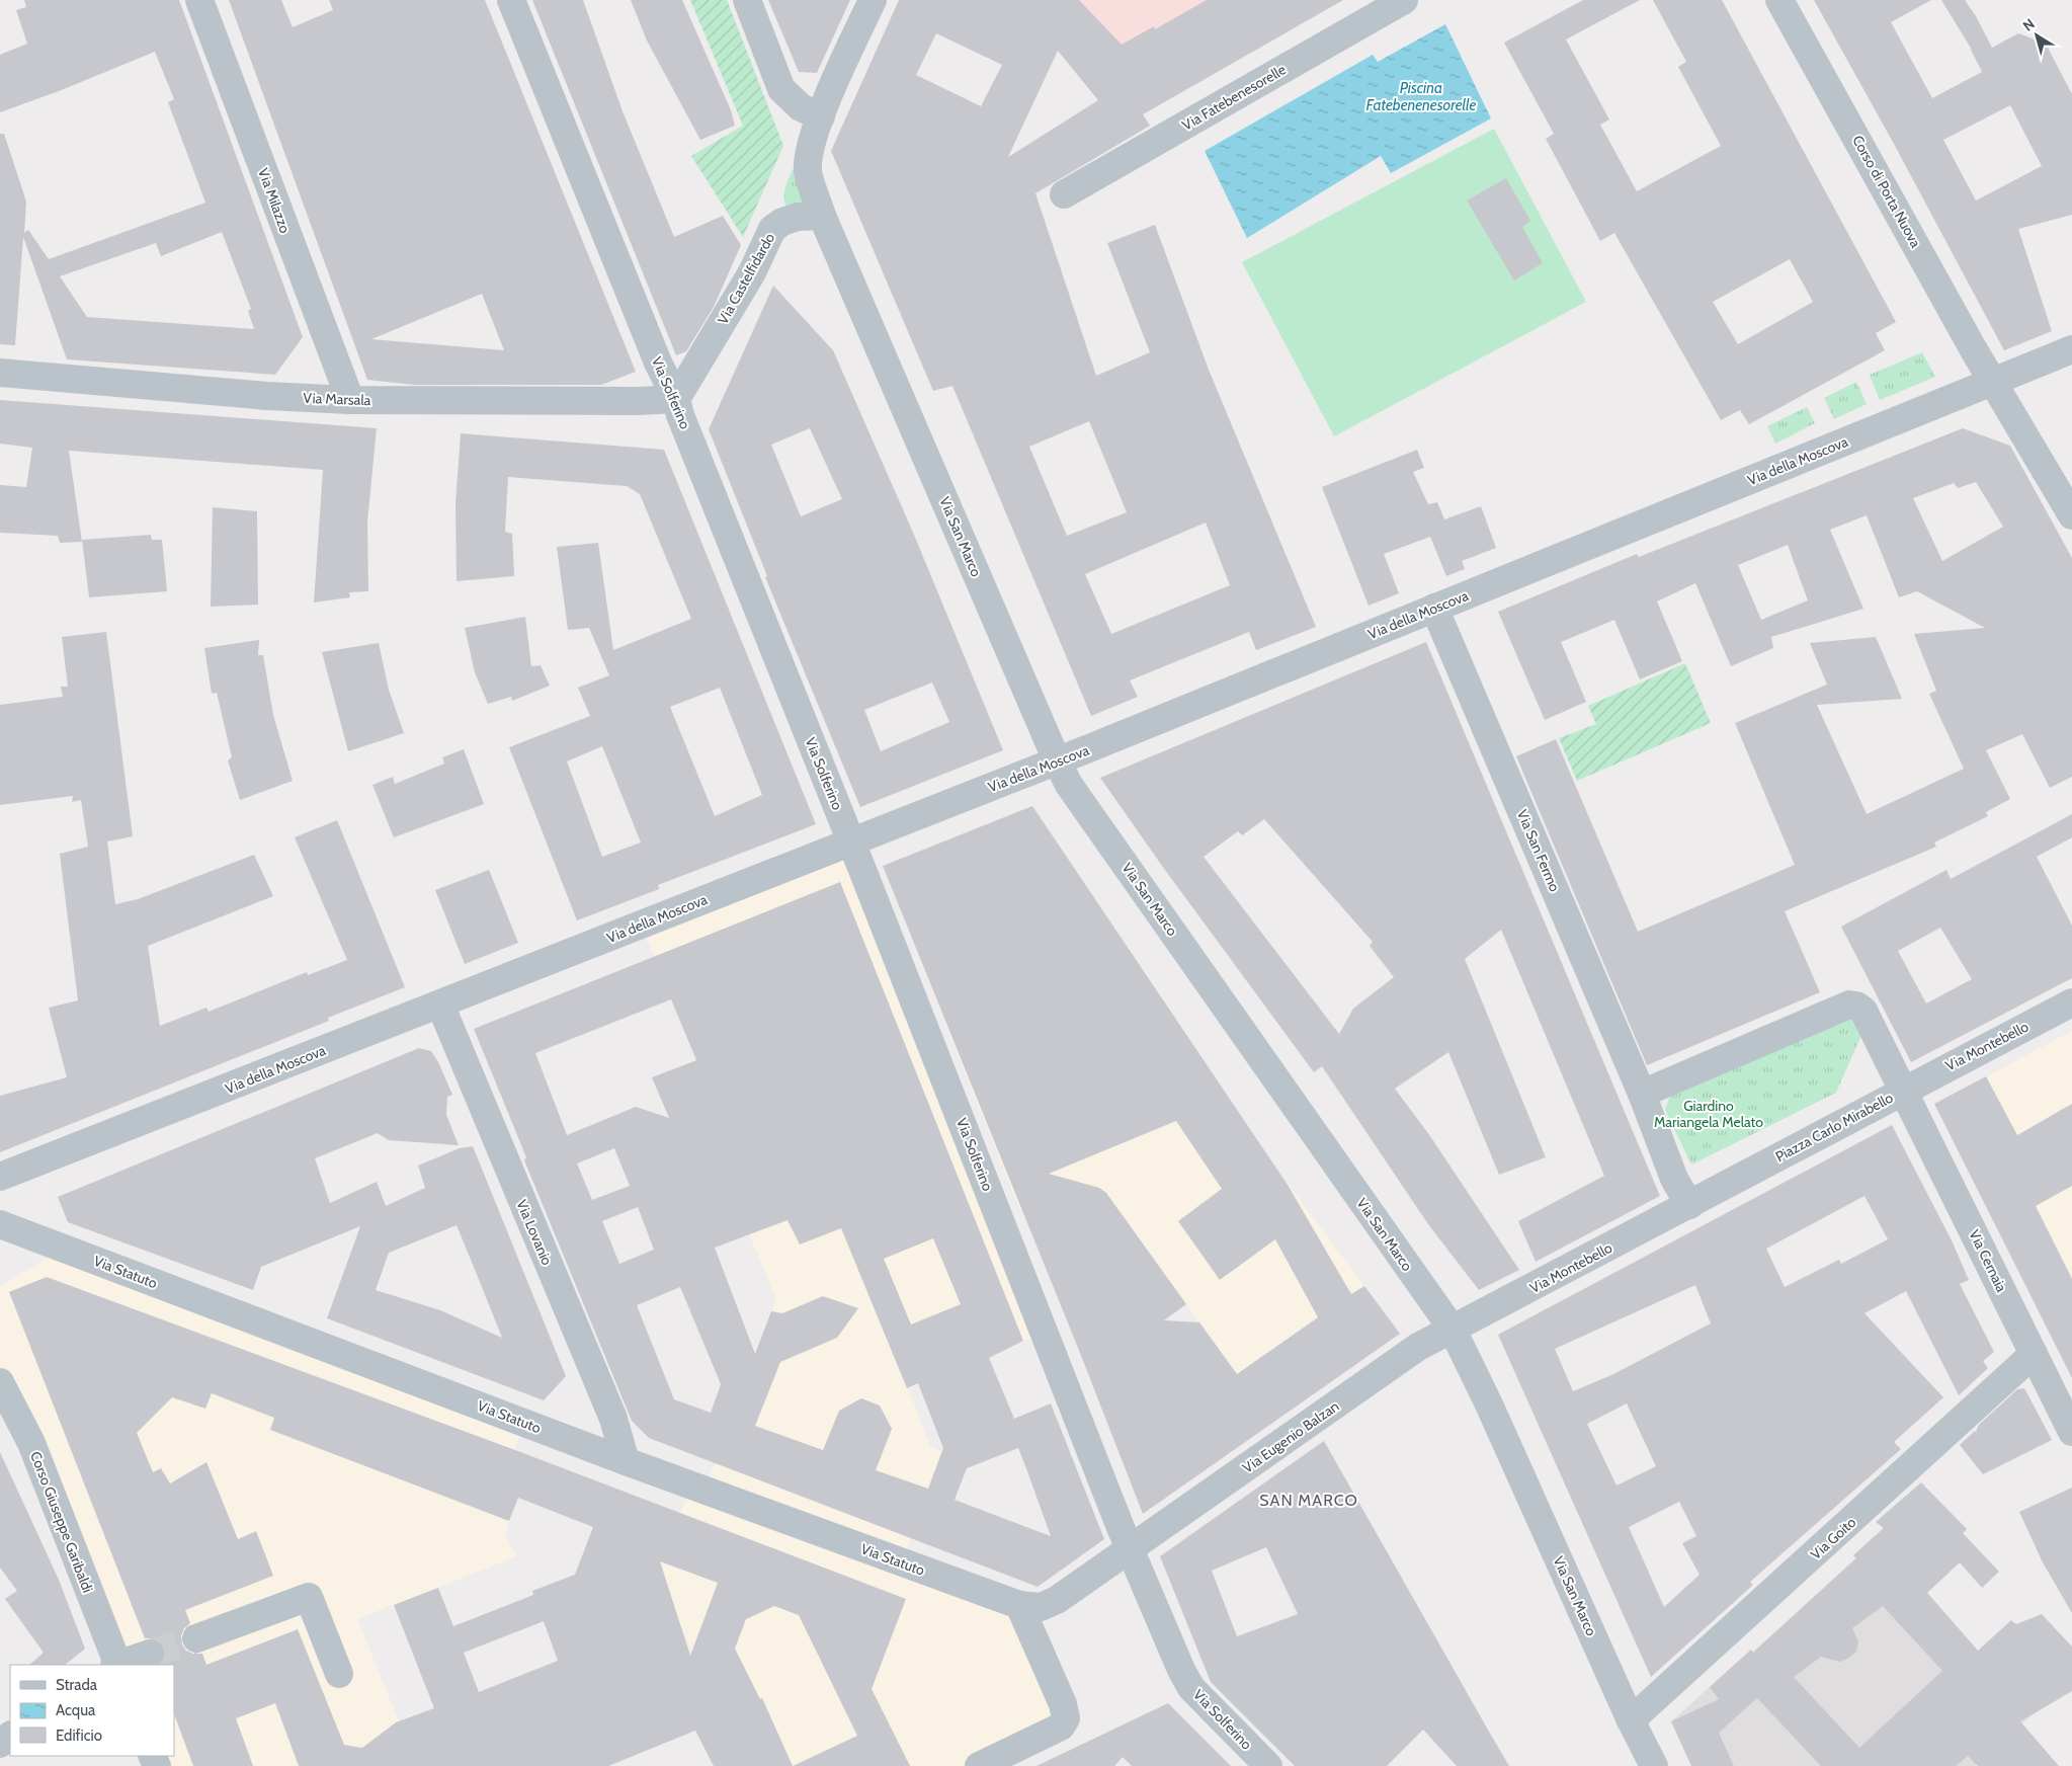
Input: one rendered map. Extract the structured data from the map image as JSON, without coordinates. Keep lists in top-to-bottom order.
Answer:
{
  "streets": {
    "street": [
      "Via Fatebenesorelle",
      "Corso di Porta Nuova",
      "Via Milazzo",
      "Via Castelfidardo",
      "Via Solferino",
      "Via Marsala",
      "Via della Moscova",
      "Via San Marco",
      "Via San Fermo",
      "Via Montebello",
      "Piazza Carlo Mirabello",
      "Via Lovanio",
      "Via Cernaia",
      "Via Statuto",
      "Via Eugenio Balzan",
      "Corso Giuseppe Garibaldi",
      "Via Goito"
    ]
  },
  "crossings": [
    ["Corso di Porta Nuova", "Via della Moscova"],
    ["Via Milazzo", "Via Marsala"],
    ["Via Castelfidardo", "Via Solferino"],
    ["Via Castelfidardo", "Via Marsala"],
    ["Via Castelfidardo", "Via San Marco"],
    ["Via Solferino", "Via Marsala"],
    ["Via Solferino", "Via della Moscova"],
    ["Via Solferino", "Via Eugenio Balzan"],
    ["Via della Moscova", "Via San Marco"],
    ["Via della Moscova", "Via San Fermo"],
    ["Via della Moscova", "Via Lovanio"],
    ["Via San Marco", "Via Montebello"],
    ["Via San Marco", "Via Eugenio Balzan"],
    ["Via San Marco", "Via Goito"],
    ["Via San Fermo", "Piazza Carlo Mirabello"],
    ["Via Montebello", "Piazza Carlo Mirabello"],
    ["Via Montebello", "Via Cernaia"],
    ["Via Montebello", "Via Eugenio Balzan"],
    ["Piazza Carlo Mirabello", "Via Cernaia"],
    ["Via Lovanio", "Via Statuto"],
    ["Via Cernaia", "Via Goito"],
    ["Via Statuto", "Via Eugenio Balzan"]
  ],
  "districts": ["SAN MARCO"],
  "water": ["Piscina Fatebenenesorelle"],
  "parks": ["Giardino Mariangela Melato"],
  "legend": ["Strada", "Acqua", "Edificio"],
  "north": "top left"
}
